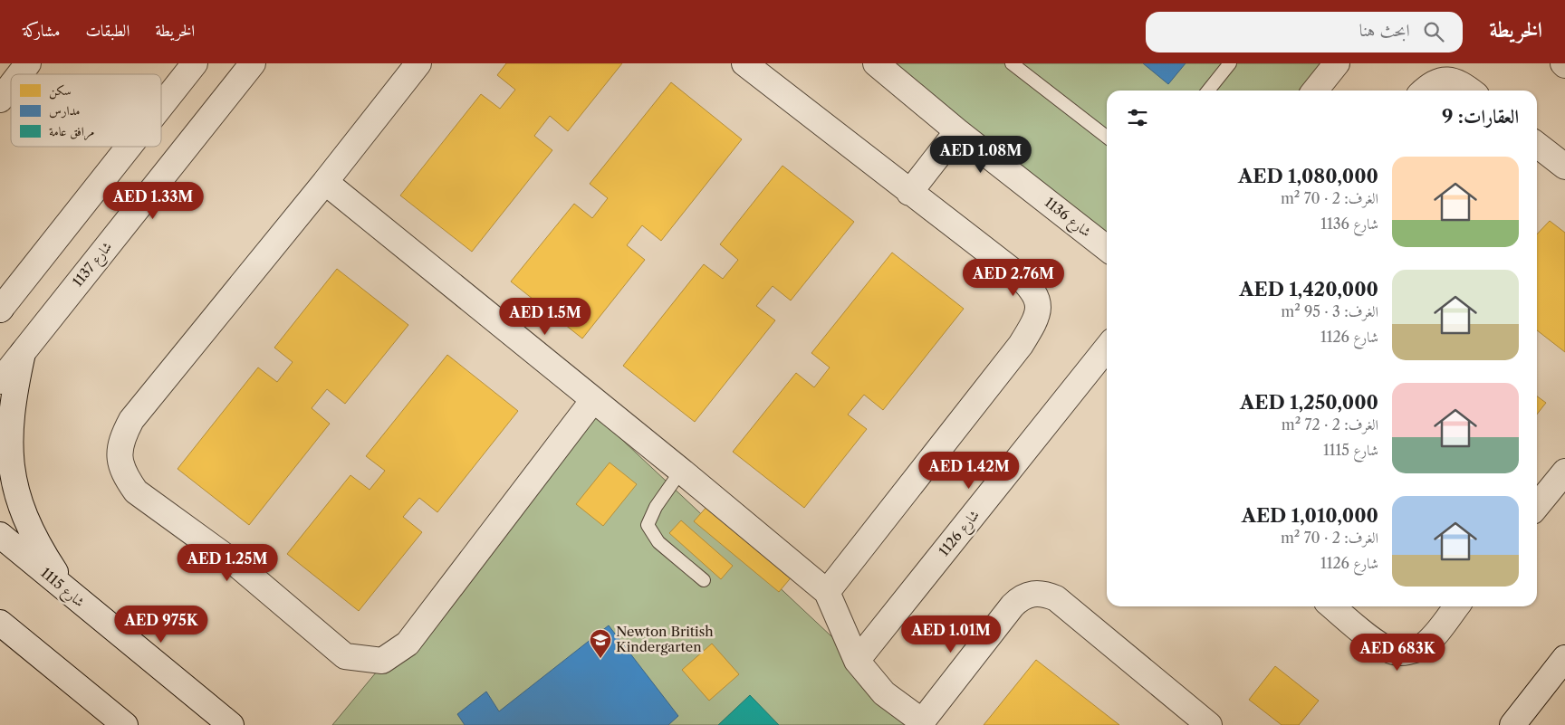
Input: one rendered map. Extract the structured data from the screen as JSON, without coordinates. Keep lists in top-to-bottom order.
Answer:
{
  "streets": {
    "street": [
      "شارع 1136",
      "شارع 1137",
      "شارع 1126",
      "شارع 1115"
    ]
  },
  "places": {
    "school or university": ["Newton British Kindergarten"]
  },
  "legend": ["سكن", "مدارس", "مرافق عامة"],
  "page": {
    "header": "الخريطة",
    "search": "ابحث هنا",
    "nav": ["الخريطة", "الطبقات", "مشاركة"],
    "heading": "العقارات: 9",
    "price": [
      "AED 1.08M",
      "AED 1.33M",
      "AED 2.76M",
      "AED 1.5M",
      "AED 1.42M",
      "AED 1.25M",
      "AED 975K",
      "AED 1.01M",
      "AED 683K"
    ],
    "list": [
      {
        "name": "AED 1,080,000",
        "note": "الغرف: 2 · 70 m² · شارع 1136"
      },
      {
        "name": "AED 1,420,000",
        "note": "الغرف: 3 · 95 m² · شارع 1126"
      },
      {
        "name": "AED 1,250,000",
        "note": "الغرف: 2 · 72 m² · شارع 1115"
      },
      {
        "name": "AED 1,010,000",
        "note": "الغرف: 2 · 70 m² · شارع 1126"
      }
    ]
  }
}
